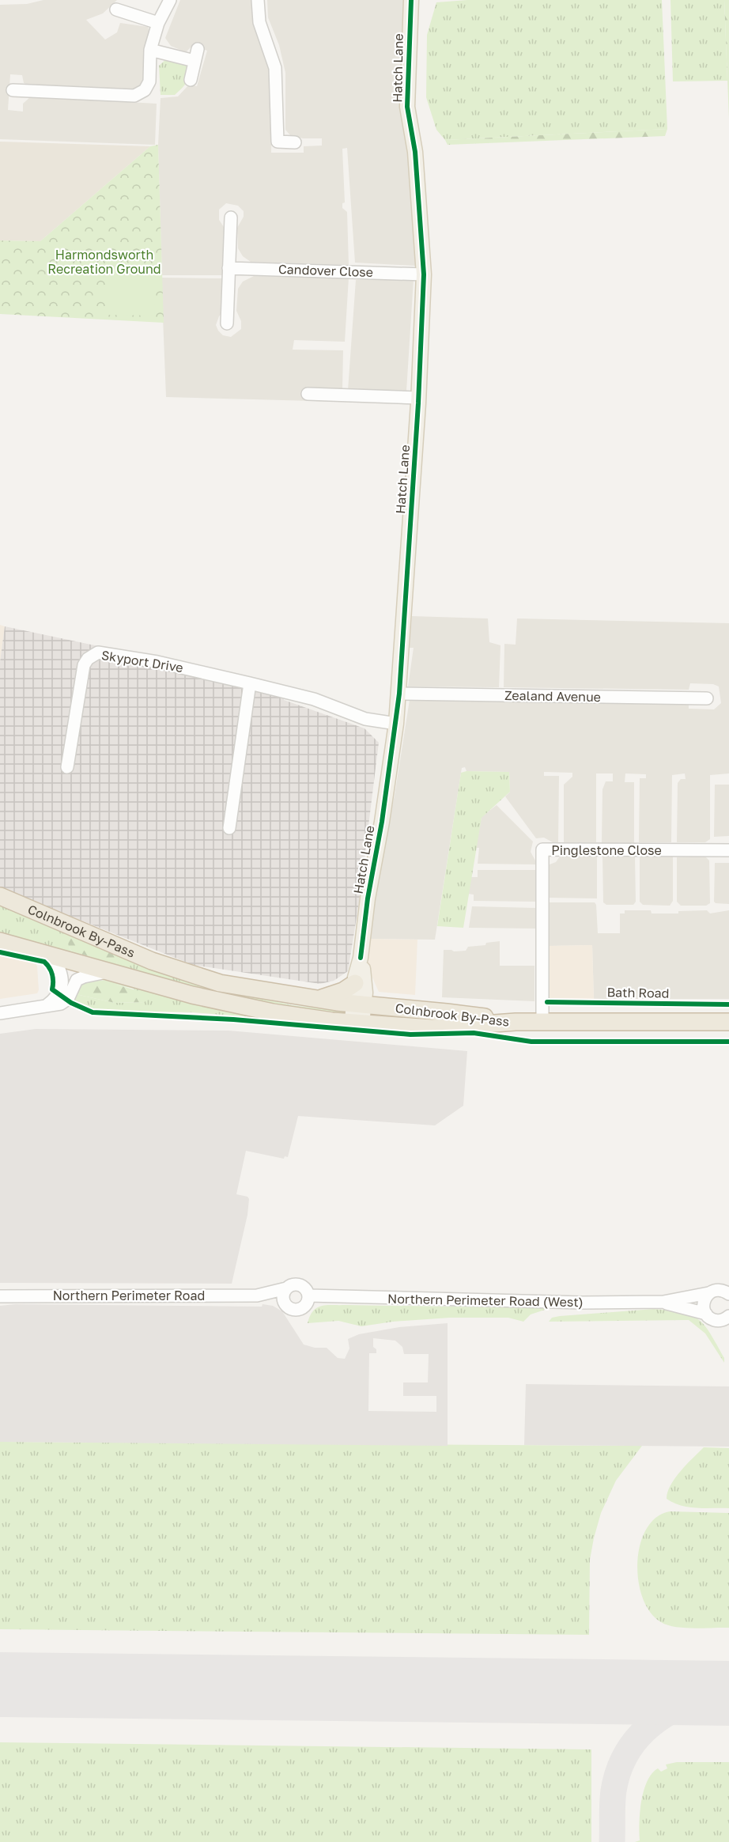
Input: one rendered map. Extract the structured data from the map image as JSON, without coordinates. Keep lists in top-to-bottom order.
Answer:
{
  "streets": {
    "highway": ["Colnbrook By-Pass"],
    "main road": ["Hatch Lane"],
    "street": [
      "Candover Close",
      "Skyport Drive",
      "Zealand Avenue",
      "Pinglestone Close",
      "Northern Perimeter Road",
      "Northern Perimeter Road (West)"
    ],
    "cycle path": ["Bath Road"]
  },
  "crossings": [
    ["Hatch Lane", "Candover Close"],
    ["Hatch Lane", "Skyport Drive"],
    ["Hatch Lane", "Zealand Avenue"],
    ["Hatch Lane", "Colnbrook By-Pass"],
    ["Northern Perimeter Road", "Northern Perimeter Road (West)"]
  ],
  "parks": ["Harmondsworth Recreation Ground"]
}
